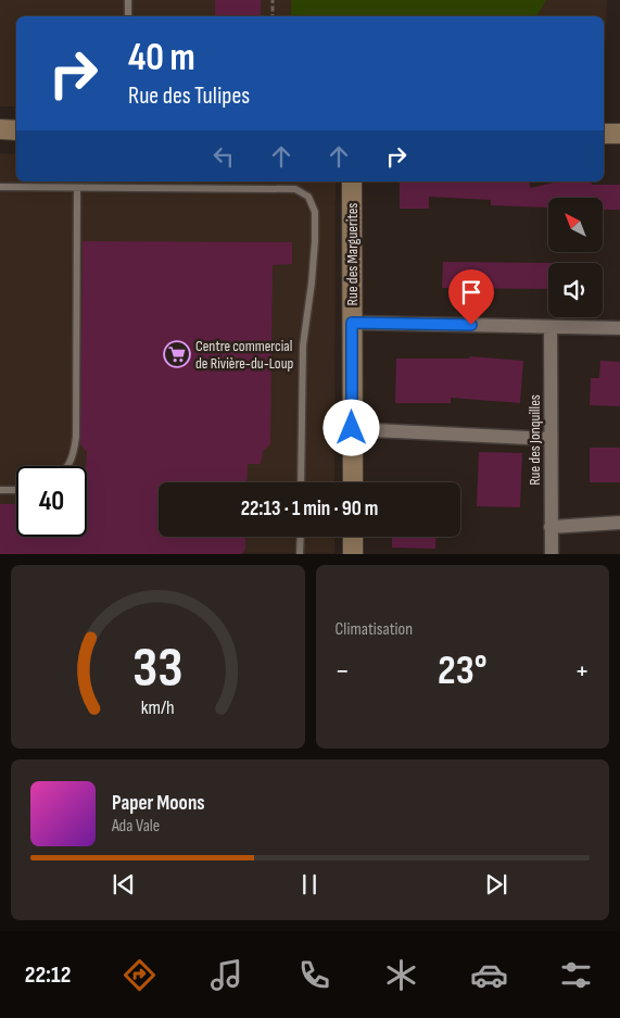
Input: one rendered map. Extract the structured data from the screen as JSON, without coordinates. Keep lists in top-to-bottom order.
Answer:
{
  "streets": {
    "street": ["Rue des Marguerites", "Rue des Jonquilles"]
  },
  "places": {
    "supermarket": ["Centre commercial de Rivière-du-Loup"]
  },
  "north": "top left",
  "page": {
    "turn": ["40 m", "Rue des Tulipes"],
    "limit": "40",
    "trip": "22:13 · 1 min · 90 m",
    "tile": "Climatisation",
    "heat": ["−", "23°", "+"],
    "song": ["Paper Moons", "Ada Vale"],
    "tabs": "22:12",
    "gauge": ["33", "km/h"]
  }
}
